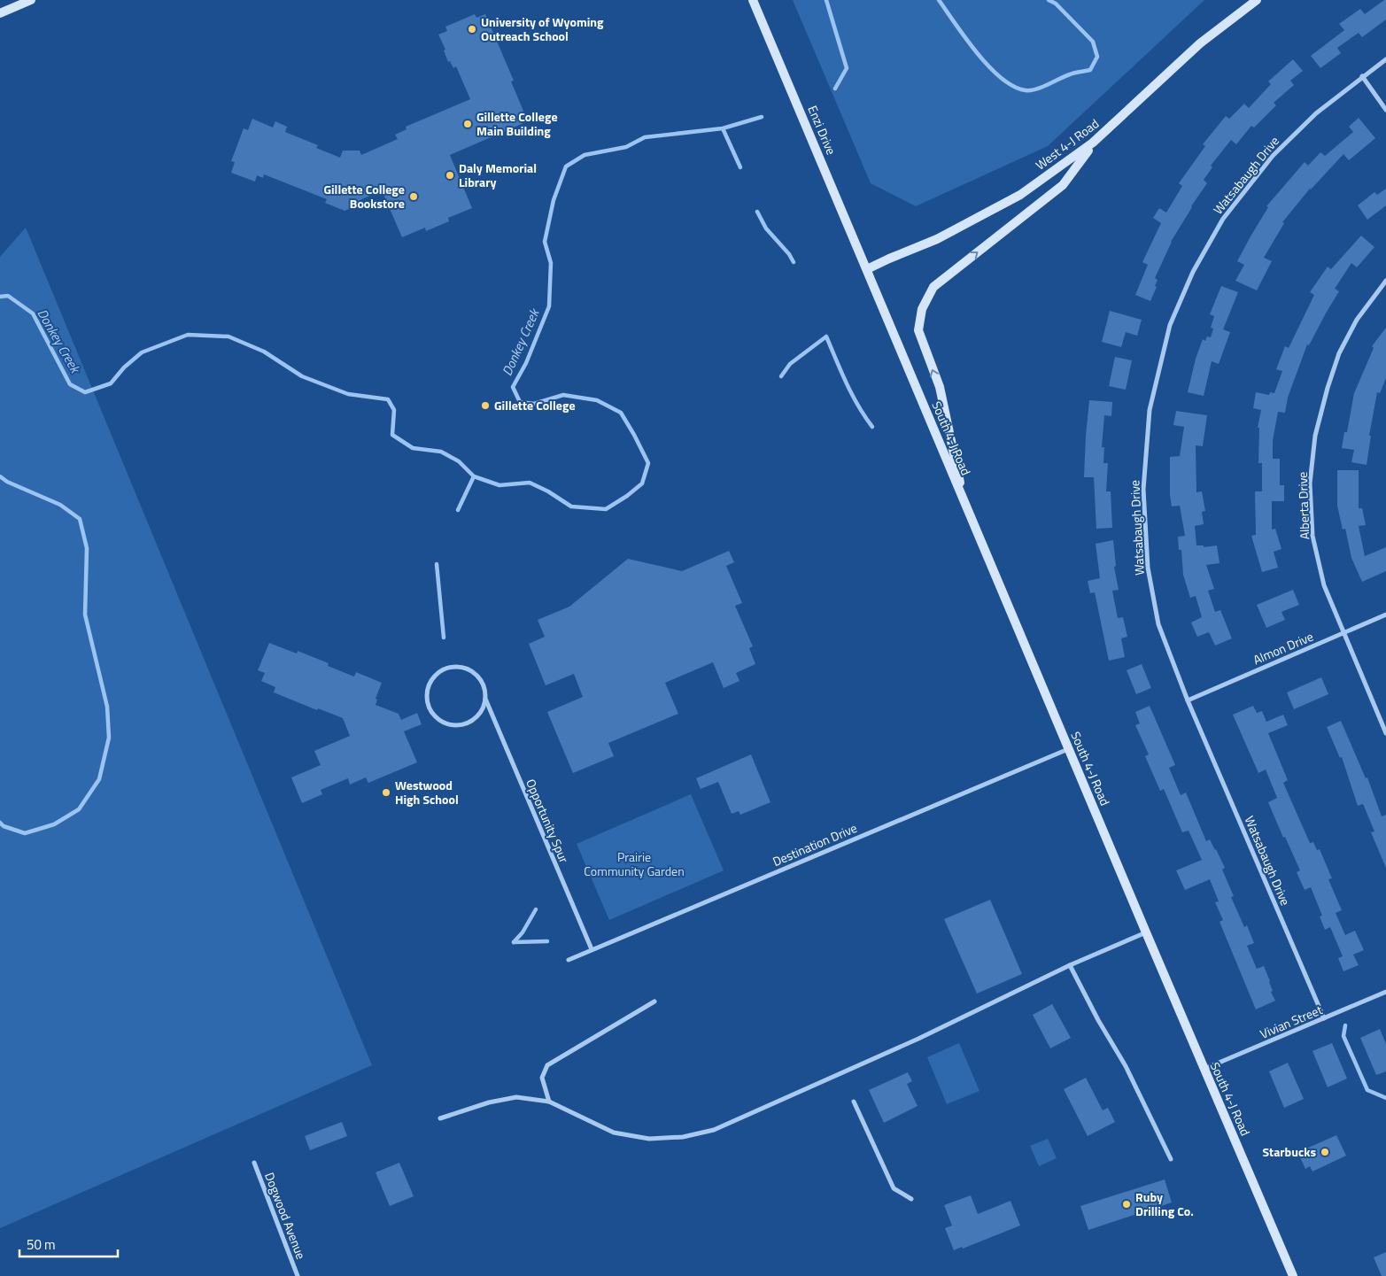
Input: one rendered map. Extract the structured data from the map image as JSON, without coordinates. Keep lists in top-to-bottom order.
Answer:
{
  "streets": {
    "main road": ["Enzi Drive", "West 4-J Road", "South 4-J Road"],
    "street": [
      "Watsabaugh Drive",
      "Alberta Drive",
      "Almon Drive",
      "Opportunity Spur",
      "Destination Drive",
      "Vivian Street",
      "Dogwood Avenue"
    ]
  },
  "crossings": [
    ["Enzi Drive", "West 4-J Road"],
    ["Enzi Drive", "South 4-J Road"],
    ["West 4-J Road", "South 4-J Road"],
    ["Watsabaugh Drive", "Almon Drive"],
    ["Watsabaugh Drive", "Vivian Street"],
    ["South 4-J Road", "Destination Drive"],
    ["South 4-J Road", "Vivian Street"],
    ["Alberta Drive", "Almon Drive"],
    ["Opportunity Spur", "Destination Drive"]
  ],
  "water": ["Donkey Creek"],
  "parks": ["Prairie Community Garden"],
  "places": [
    "University of Wyoming Outreach School",
    "Gillette College Main Building",
    "Daly Memorial Library",
    "Gillette College Bookstore",
    "Gillette College",
    "Westwood High School",
    "Starbucks",
    "Ruby Drilling Co."
  ],
  "scale_bar": "50 m"
}
